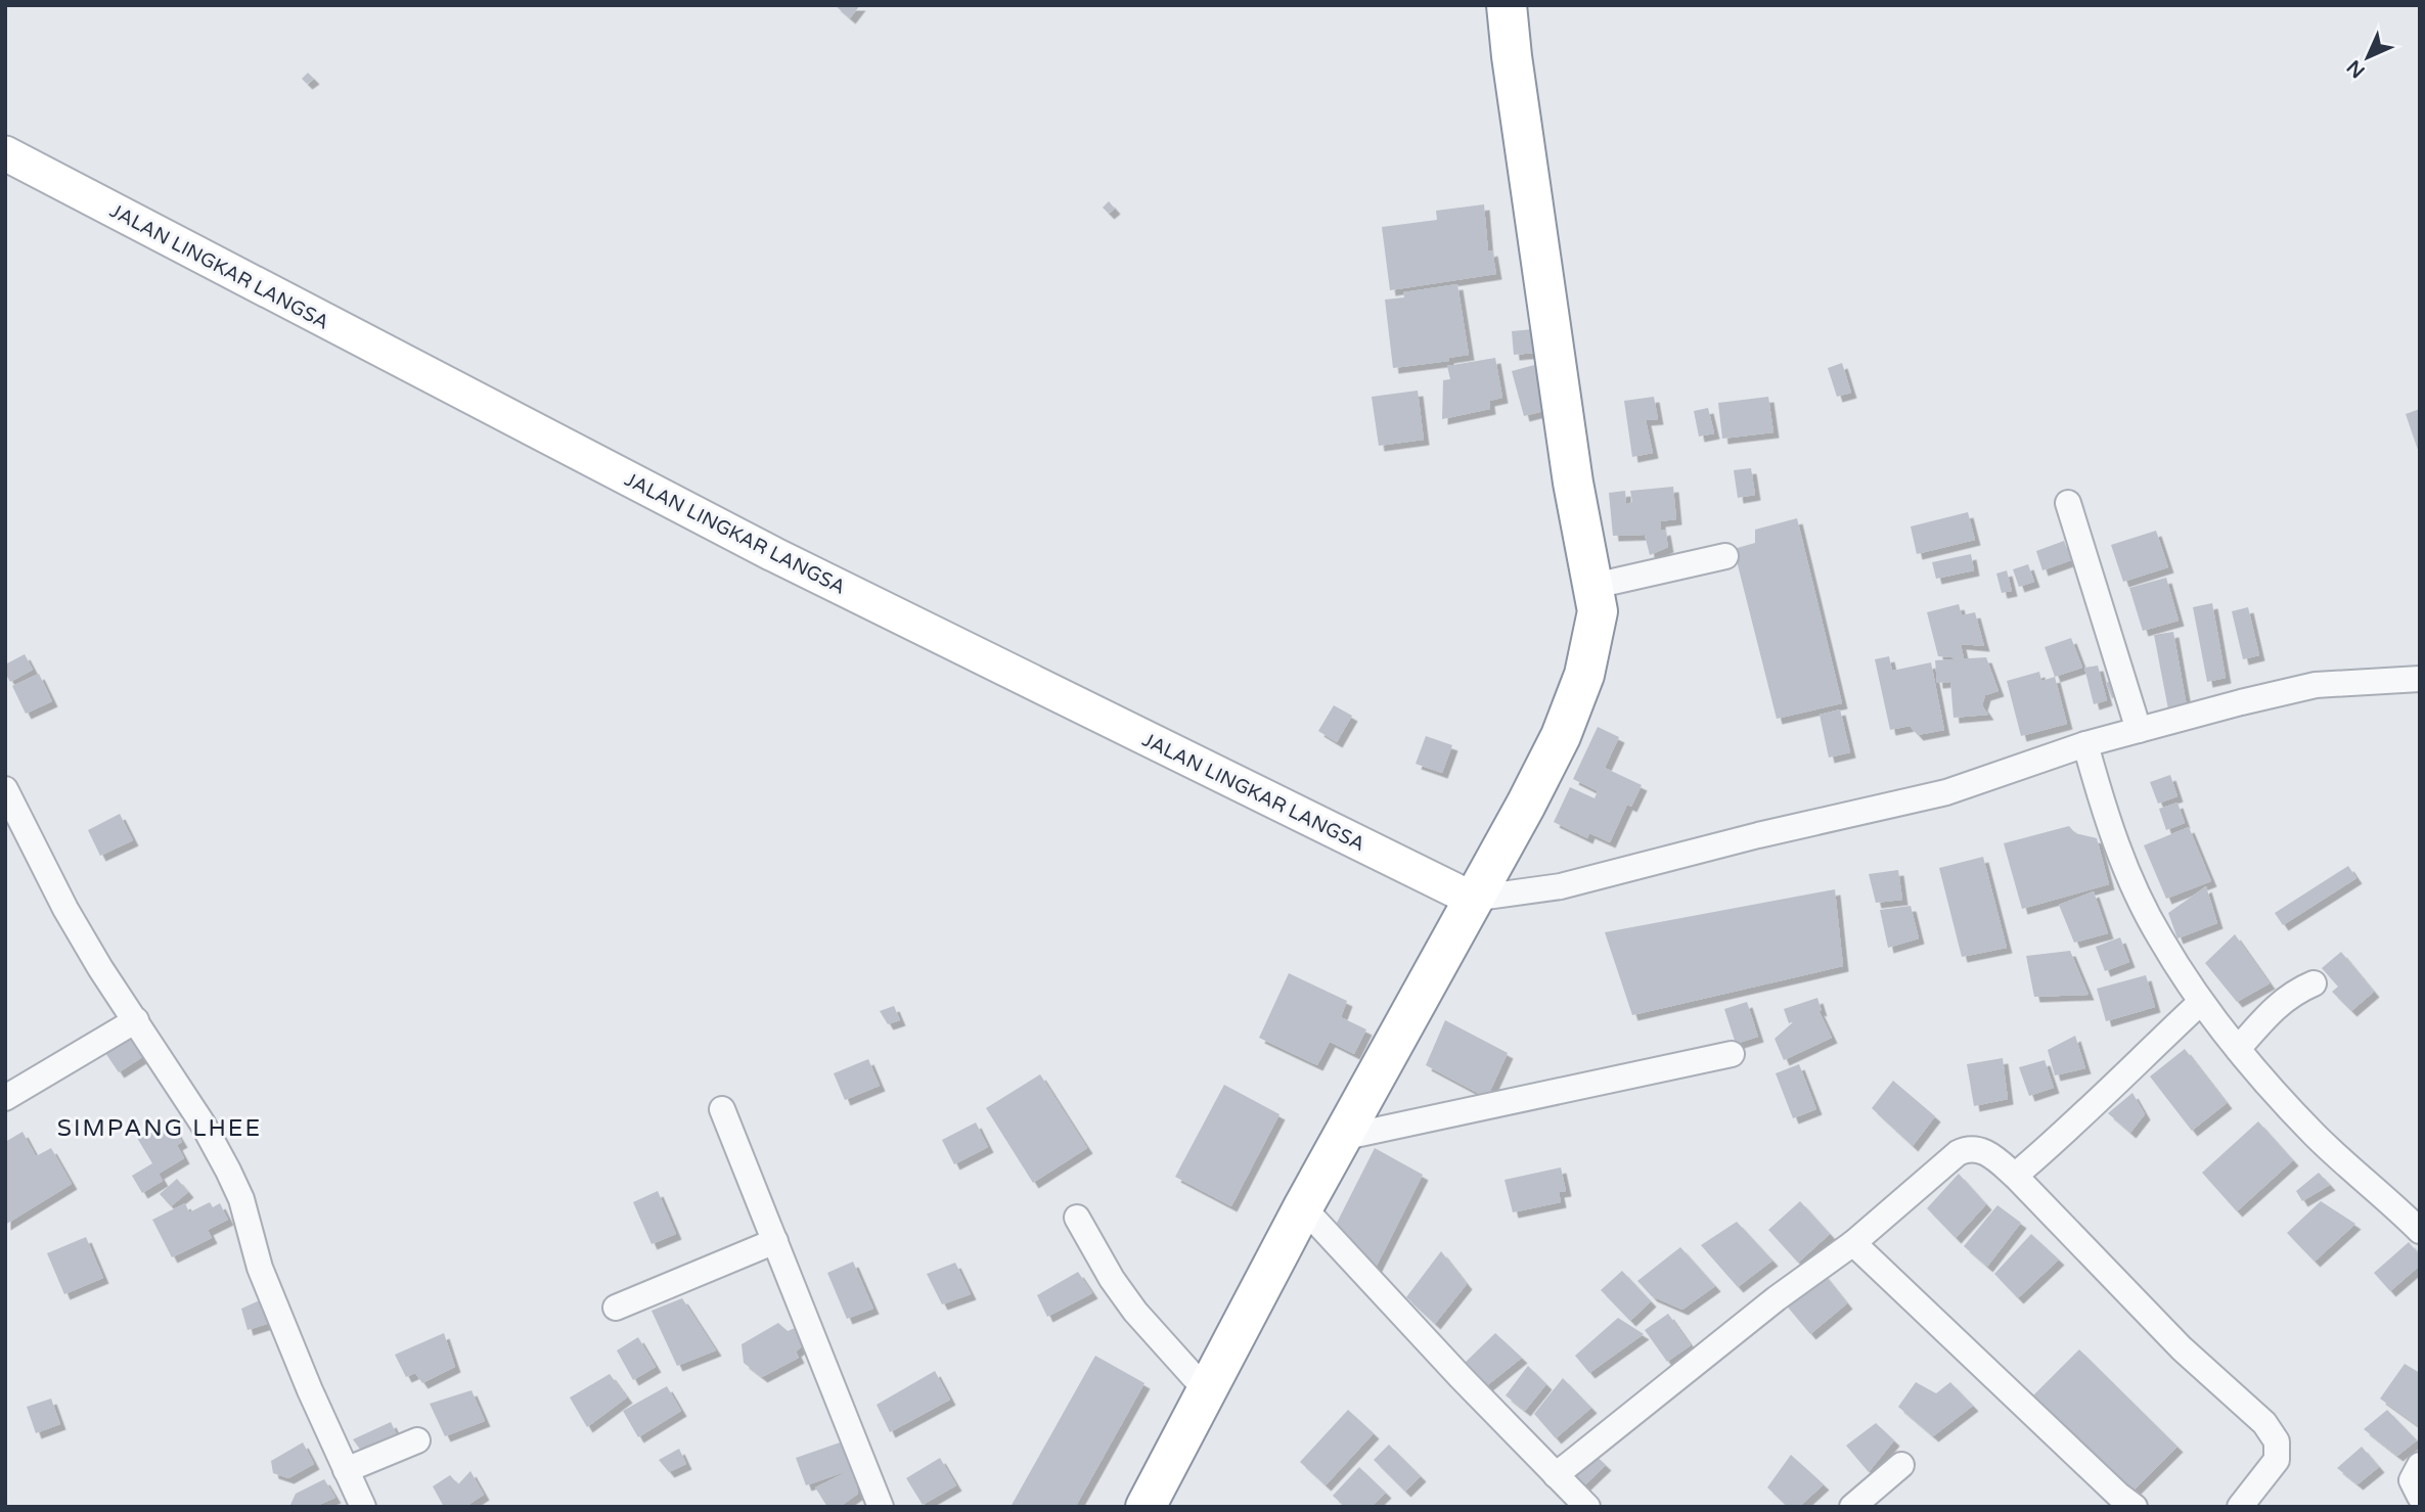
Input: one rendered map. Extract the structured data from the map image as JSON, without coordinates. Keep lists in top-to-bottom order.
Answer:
{
  "streets": {
    "street": ["JALAN LINGKAR LANGSA"]
  },
  "districts": ["SIMPANG LHEE"],
  "north": "bottom left"
}
